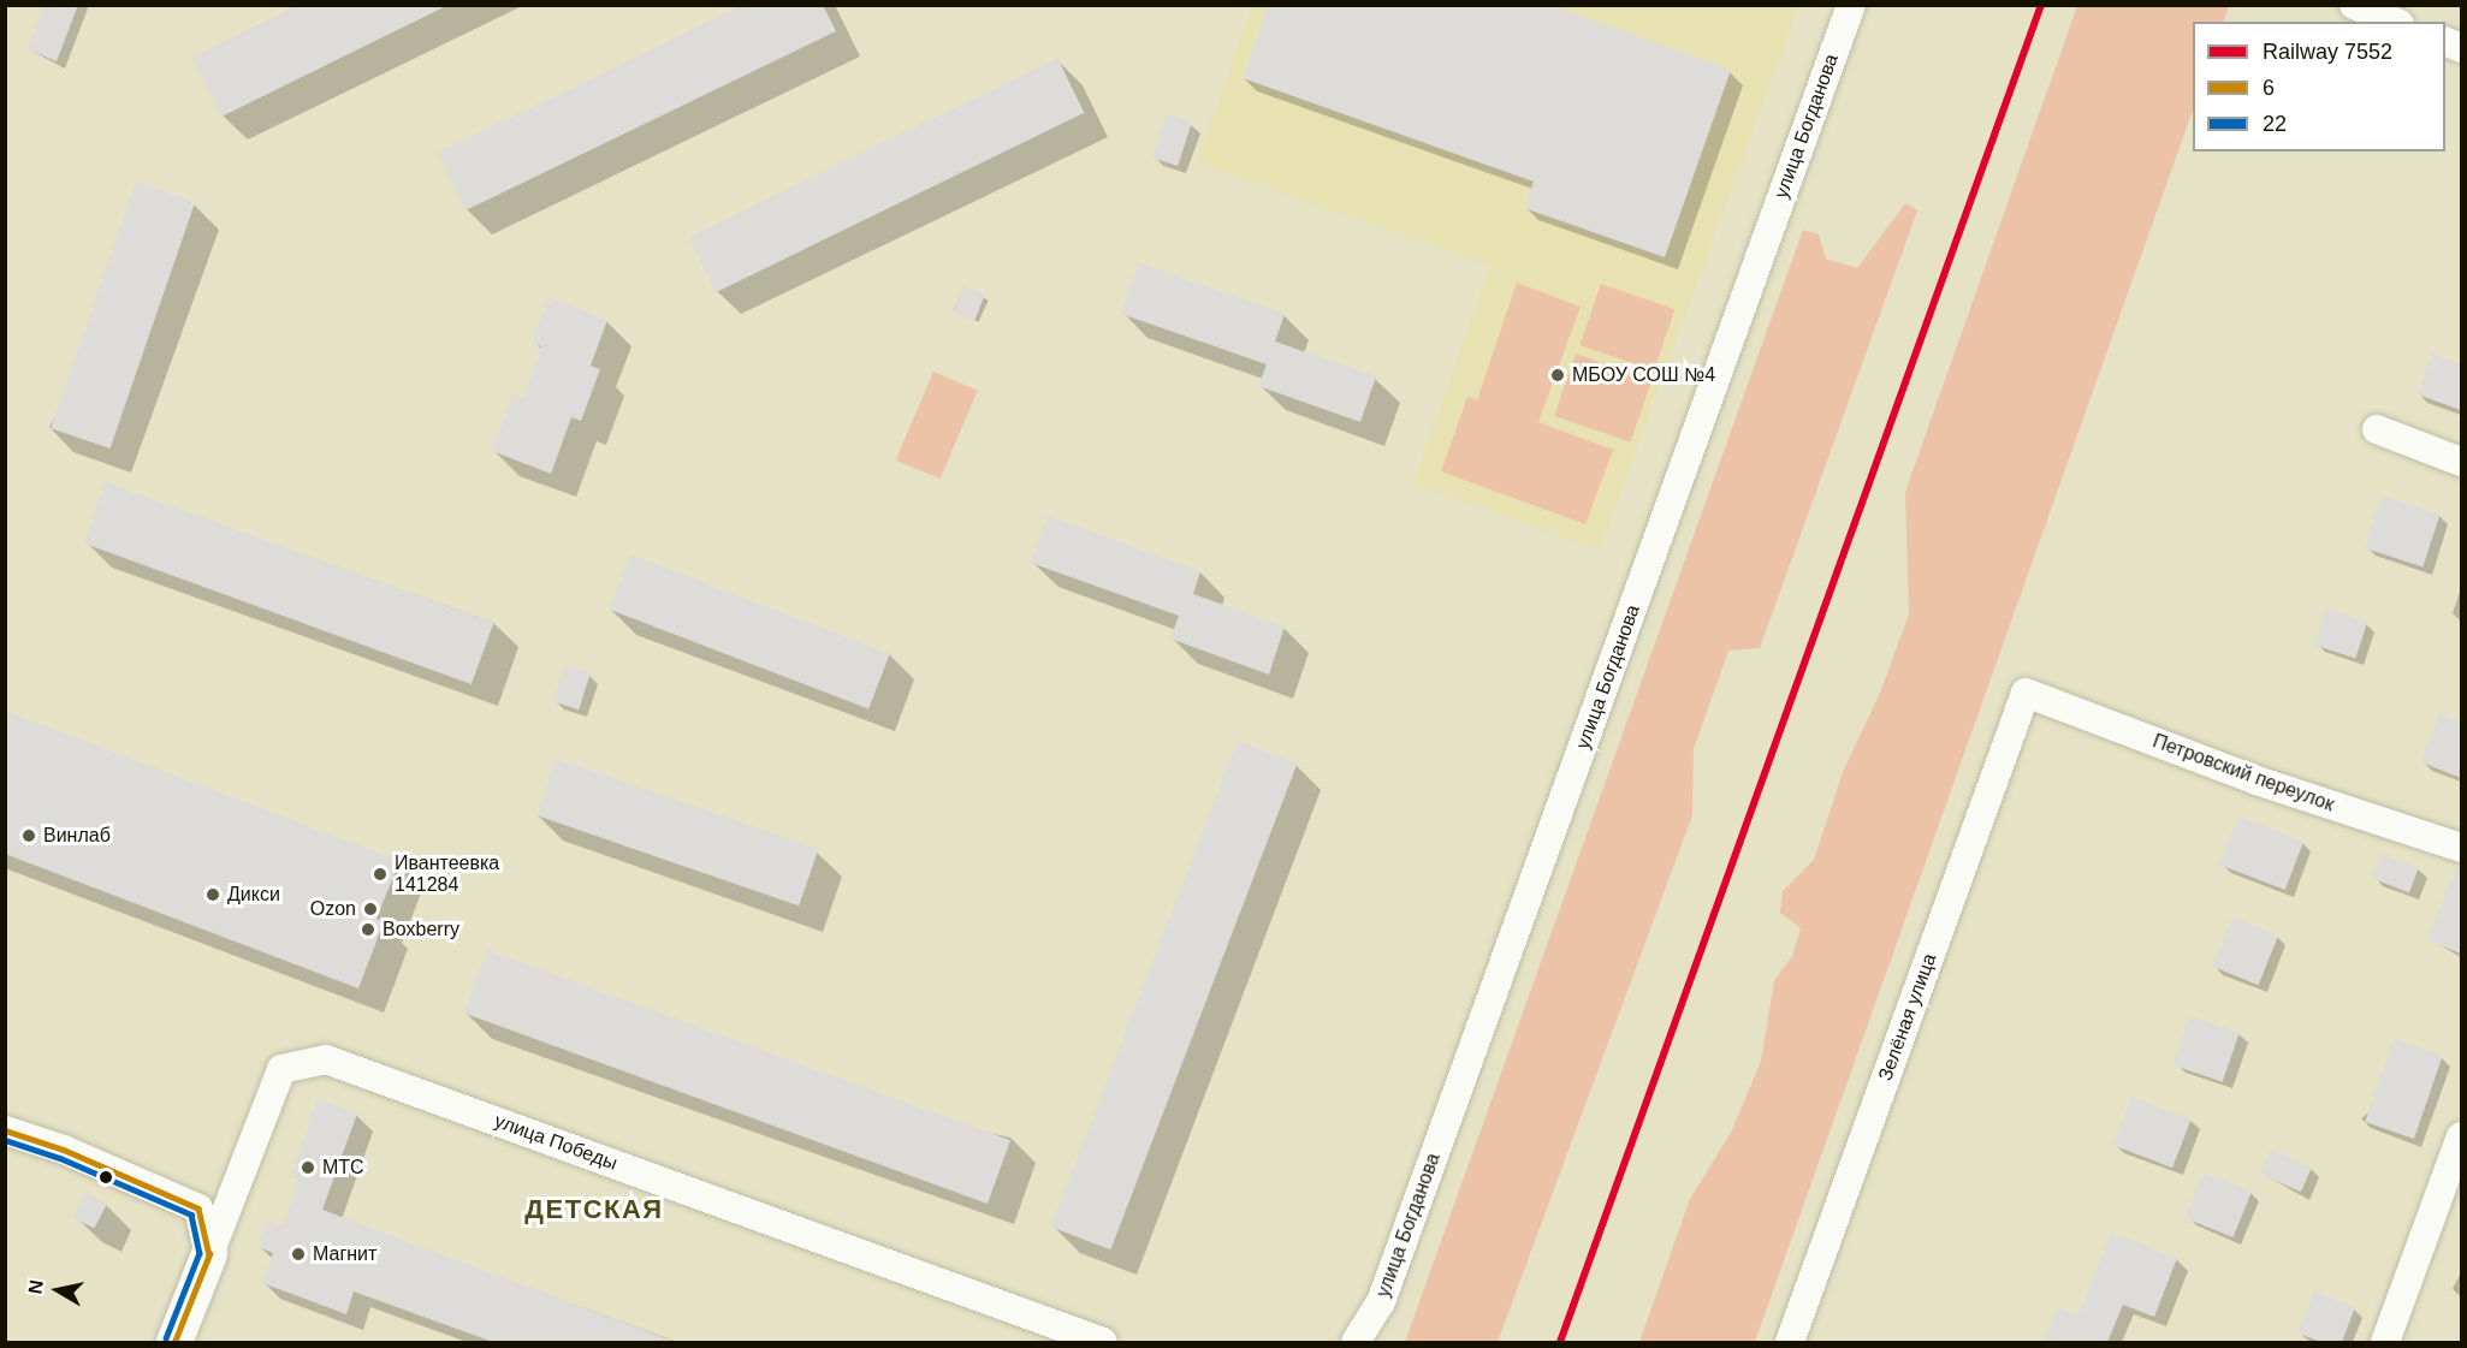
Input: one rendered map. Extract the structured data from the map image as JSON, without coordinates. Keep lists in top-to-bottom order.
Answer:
{
  "streets": {
    "street": [
      "улица Богданова",
      "Петровский переулок",
      "Зелёная улица",
      "улица Победы"
    ]
  },
  "crossings": [
    ["Петровский переулок", "Зелёная улица"]
  ],
  "districts": ["ДЕТСКАЯ"],
  "places": [
    "МБОУ СОШ №4",
    "Винлаб",
    "Ивантеевка 141284",
    "Дикси",
    "Ozon",
    "Boxberry",
    "МТС",
    "Магнит"
  ],
  "lines": ["rail line 7552", "transit line 6", "transit line 22"],
  "legend": ["Railway 7552", "6", "22"],
  "north": "left"
}
